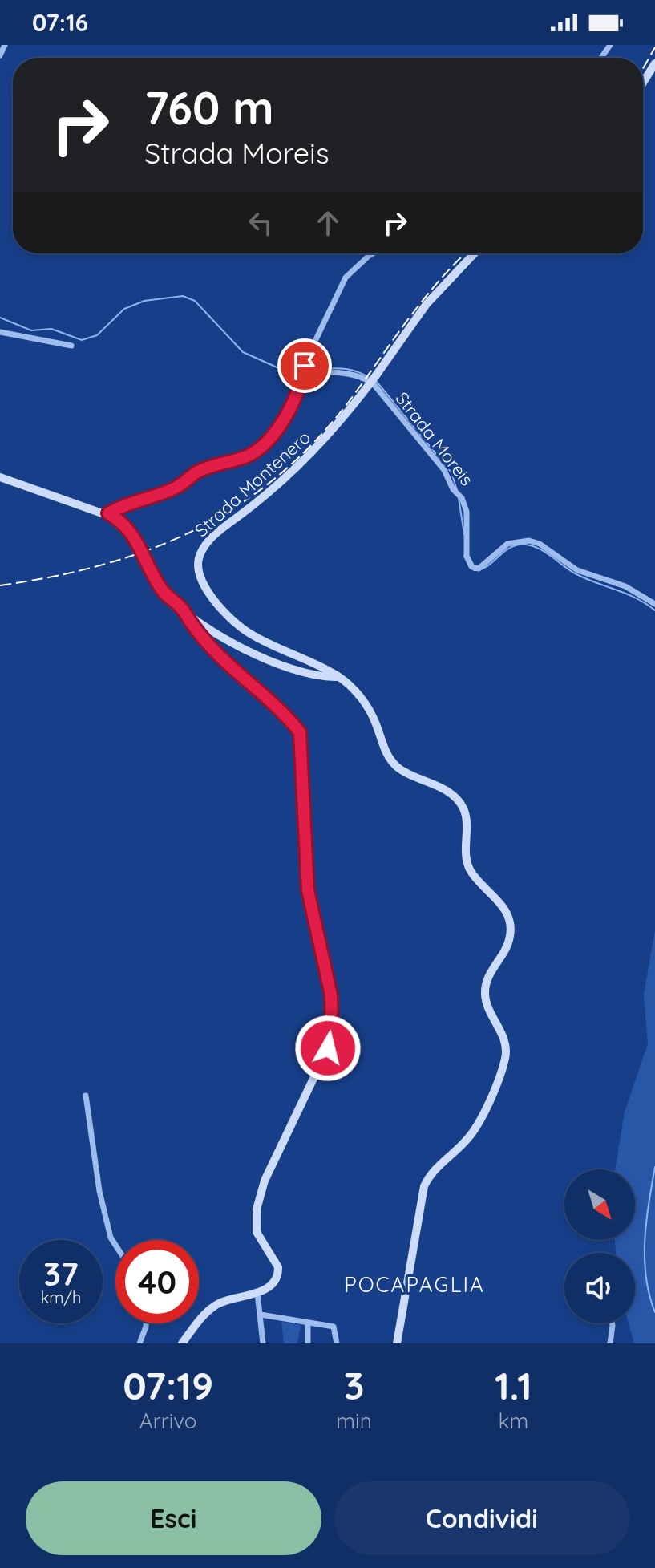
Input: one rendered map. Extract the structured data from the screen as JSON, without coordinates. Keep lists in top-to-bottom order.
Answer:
{
  "streets": {
    "main road": ["Strada Montenero"],
    "street": ["Strada Moreis"]
  },
  "districts": ["POCAPAGLIA"],
  "north": "bottom right",
  "page": {
    "status": "07:16",
    "turn": ["760 m", "Strada Moreis"],
    "speed": "37 km/h",
    "limit": "40",
    "eta": [
      "07:19",
      "Arrivo",
      "3",
      "min",
      "1.1",
      "km"
    ],
    "buttons": ["Esci", "Condividi"]
  }
}
